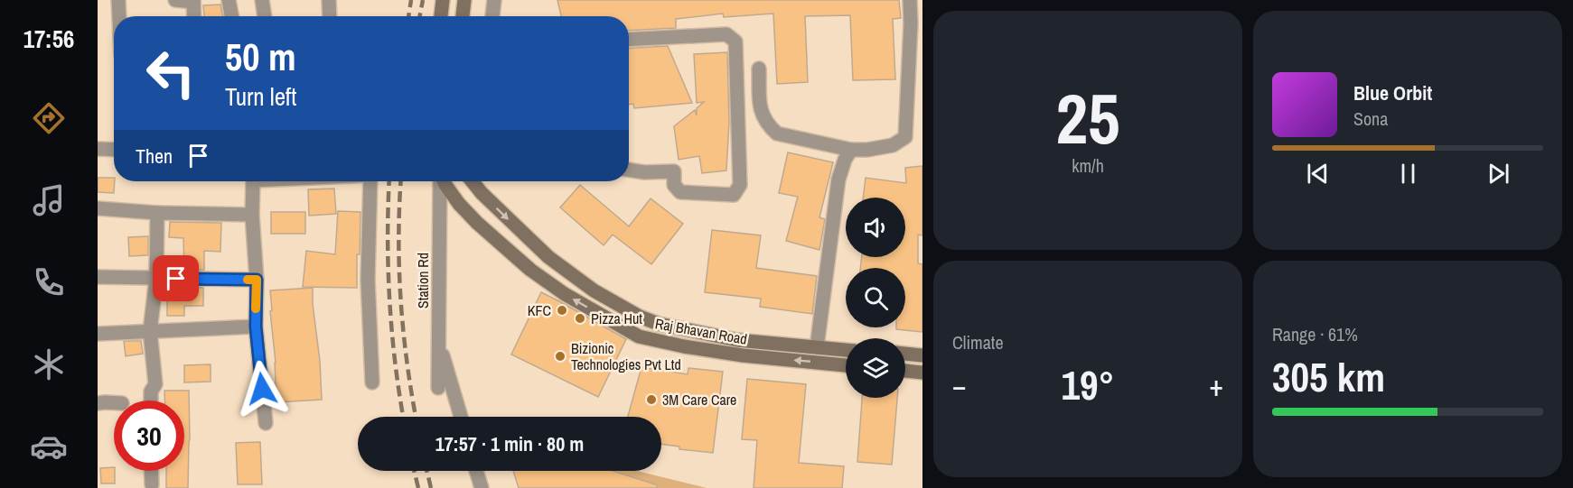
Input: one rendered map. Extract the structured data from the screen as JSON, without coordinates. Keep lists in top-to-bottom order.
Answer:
{
  "streets": {
    "main road": ["Raj Bhavan Road"],
    "street": ["Station Rd"]
  },
  "places": [
    "KFC",
    "Pizza Hut",
    "Bizionic Technologies Pvt Ltd",
    "3M Care Care"
  ],
  "page": {
    "tabs": "17:56",
    "tile": [
      ["25", "km/h"],
      "Climate",
      ["Range · 61%", "305 km"]
    ],
    "turn": ["50 m", "Turn left"],
    "song": ["Blue Orbit", "Sona"],
    "then": "Then",
    "heat": ["−", "19°", "+"],
    "limit": "30",
    "trip": "17:57 · 1 min · 80 m"
  }
}
